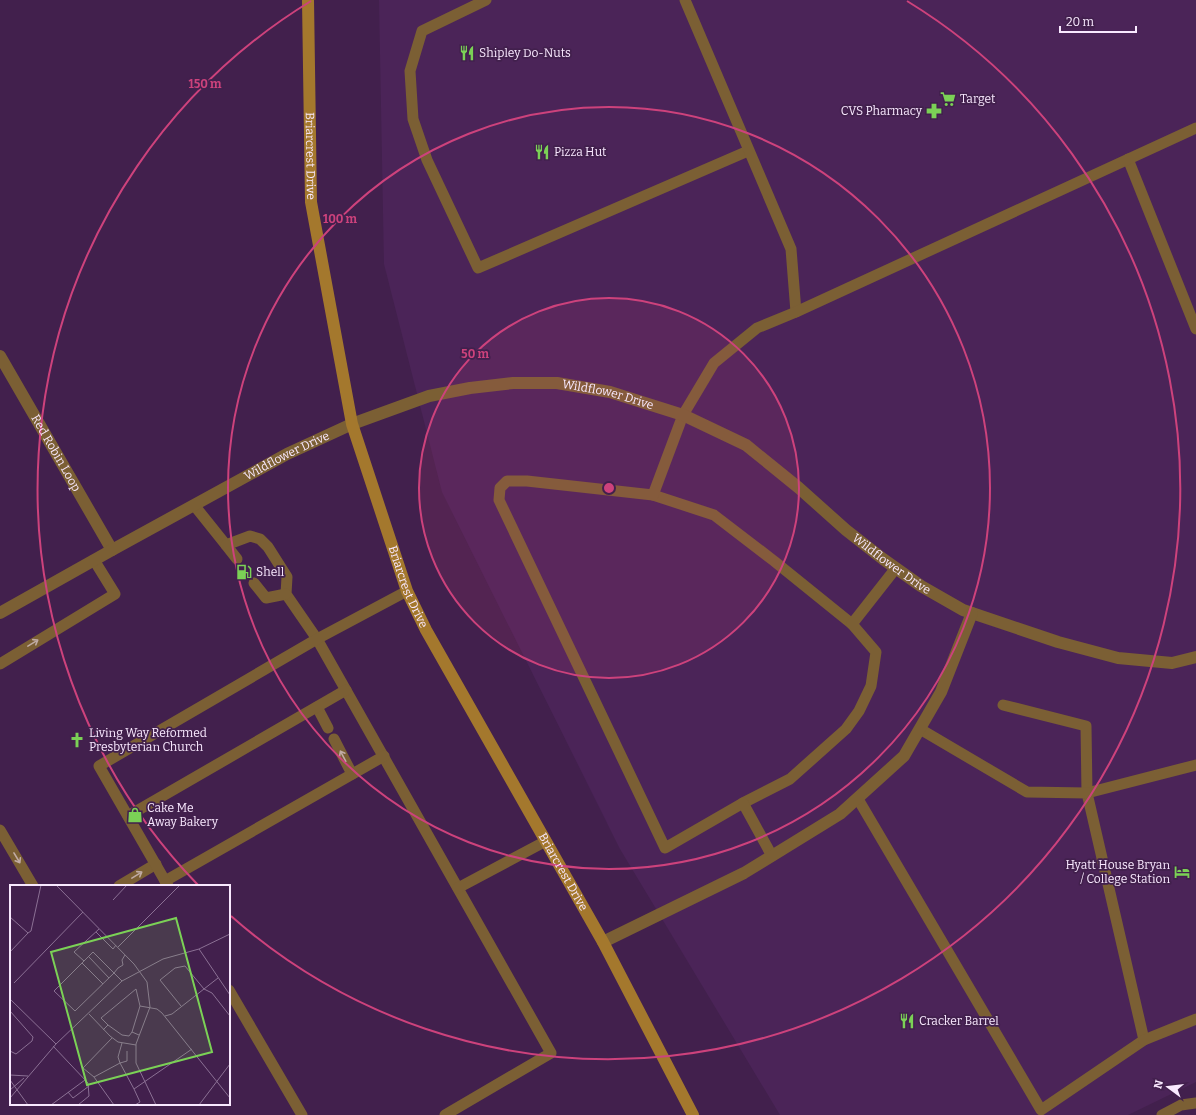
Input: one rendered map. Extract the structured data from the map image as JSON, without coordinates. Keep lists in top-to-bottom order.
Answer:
{
  "streets": {
    "main road": ["Briarcrest Drive"],
    "street": ["Wildflower Drive", "Red Robin Loop"]
  },
  "crossings": [
    ["Briarcrest Drive", "Wildflower Drive"],
    ["Wildflower Drive", "Red Robin Loop"]
  ],
  "places": {
    "restaurant": ["Shipley Do-Nuts", "Pizza Hut", "Cracker Barrel"],
    "supermarket": ["Target"],
    "pharmacy": ["CVS Pharmacy"],
    "fuel station": ["Shell"],
    "church": ["Living Way Reformed Presbyterian Church"],
    "shop": ["Cake Me Away Bakery"],
    "hotel": ["Hyatt House Bryan / College Station"]
  },
  "scale_bar": "20 m",
  "north": "left",
  "rings": ["150 m", "100 m", "50 m"]
}
